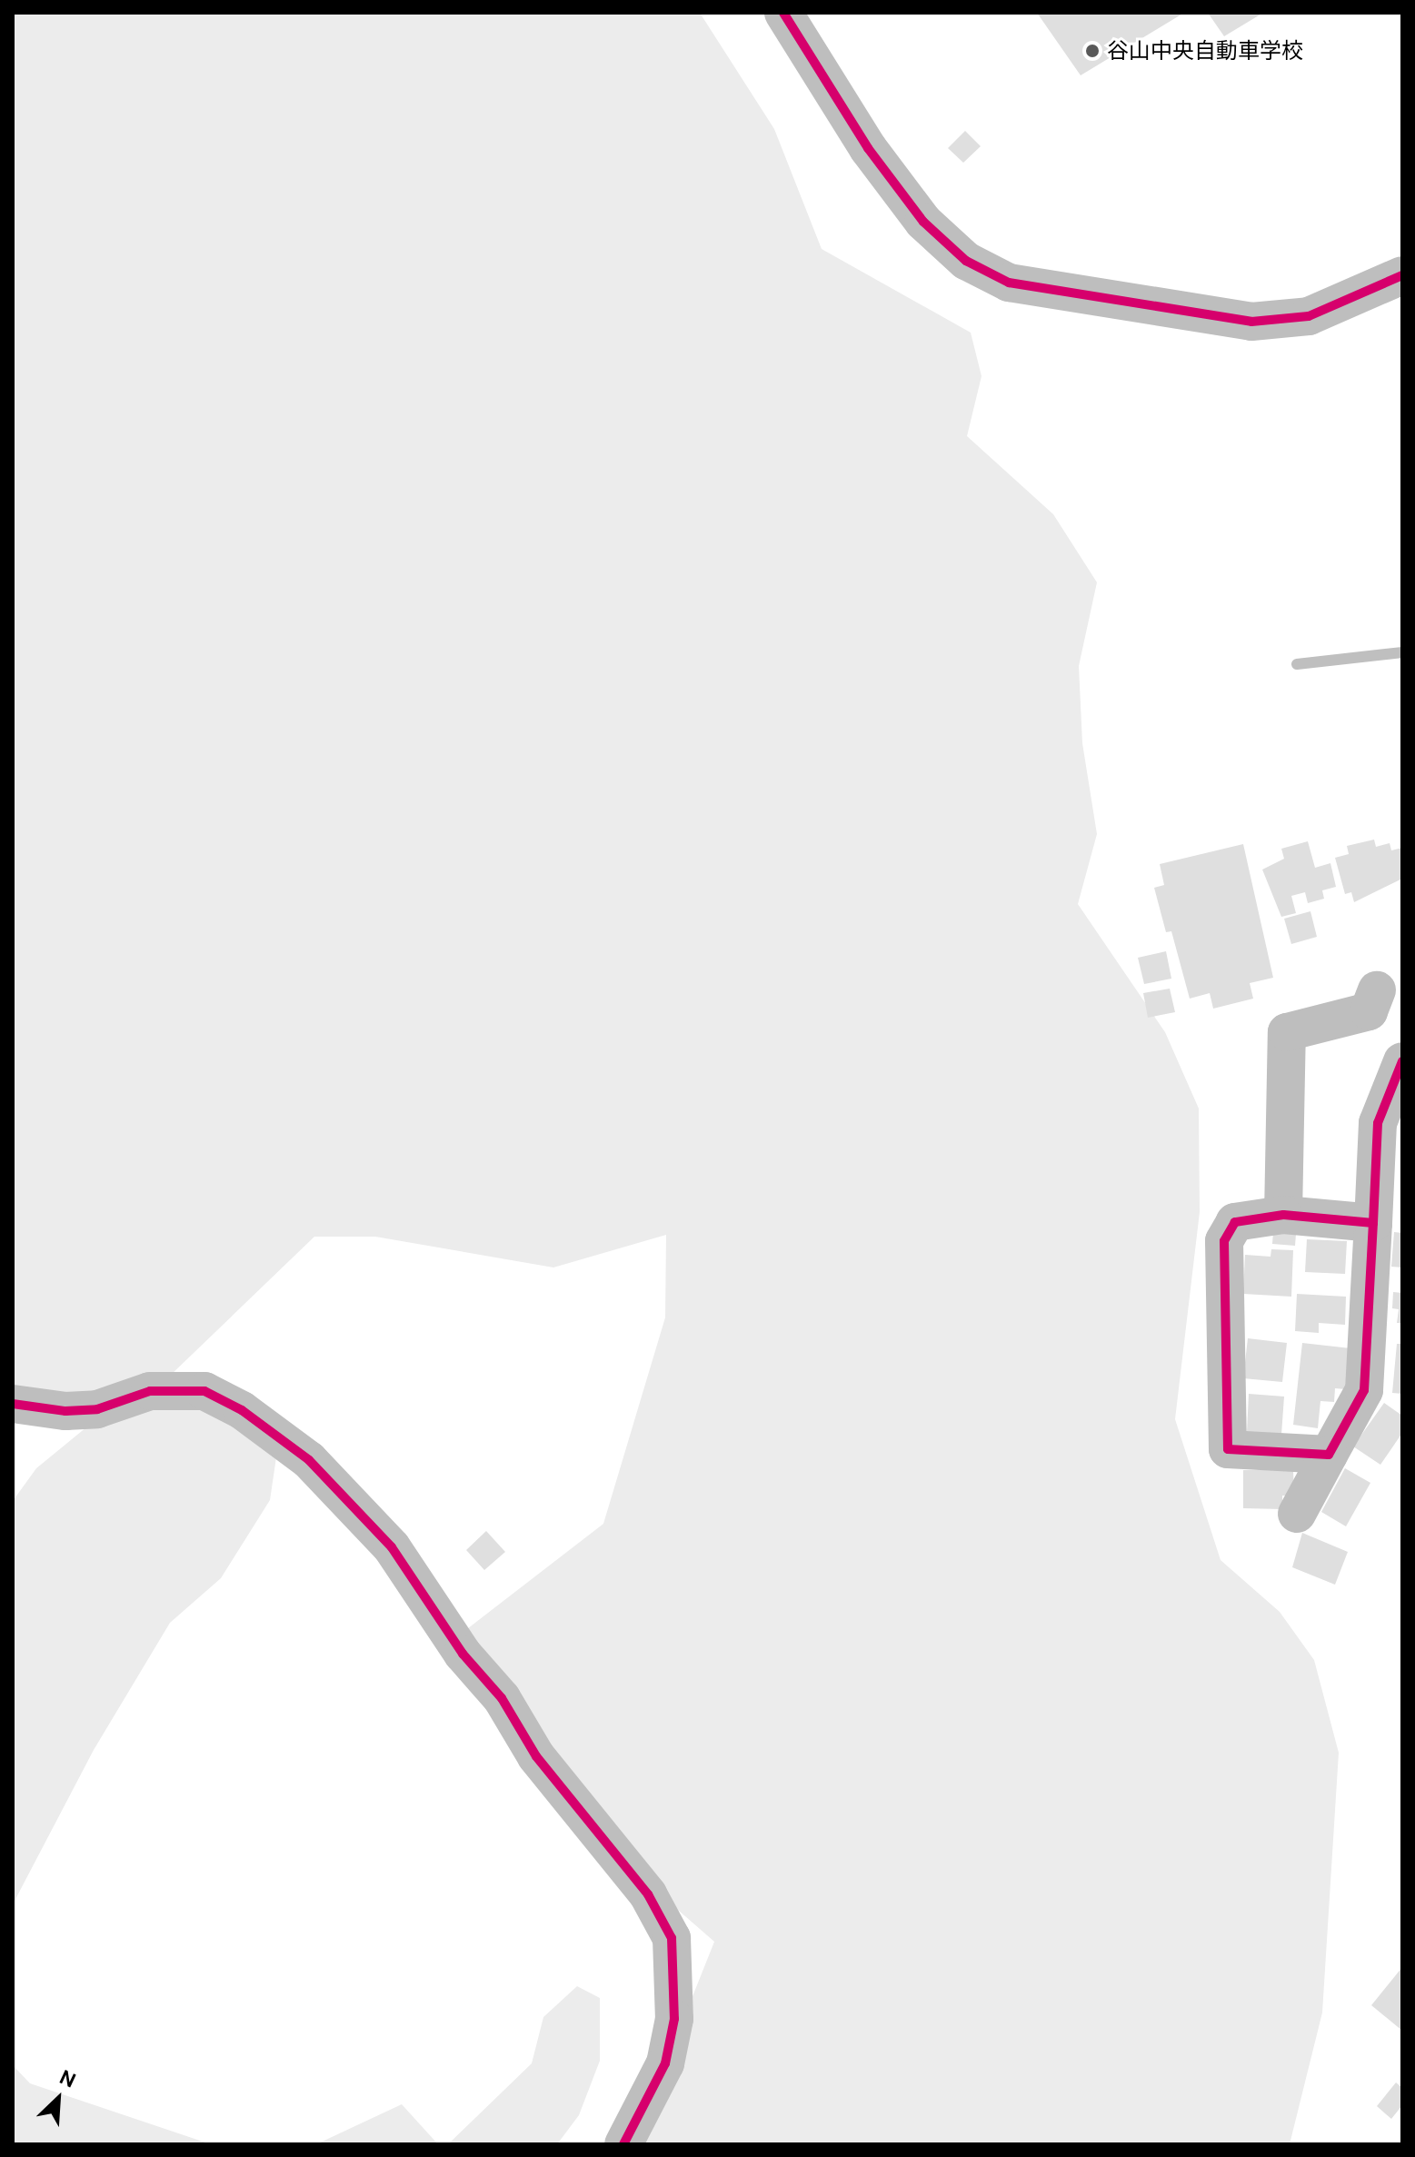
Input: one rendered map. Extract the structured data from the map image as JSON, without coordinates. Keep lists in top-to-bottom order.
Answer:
{
  "places": ["谷山中央自動車学校"],
  "north": "top right"
}
